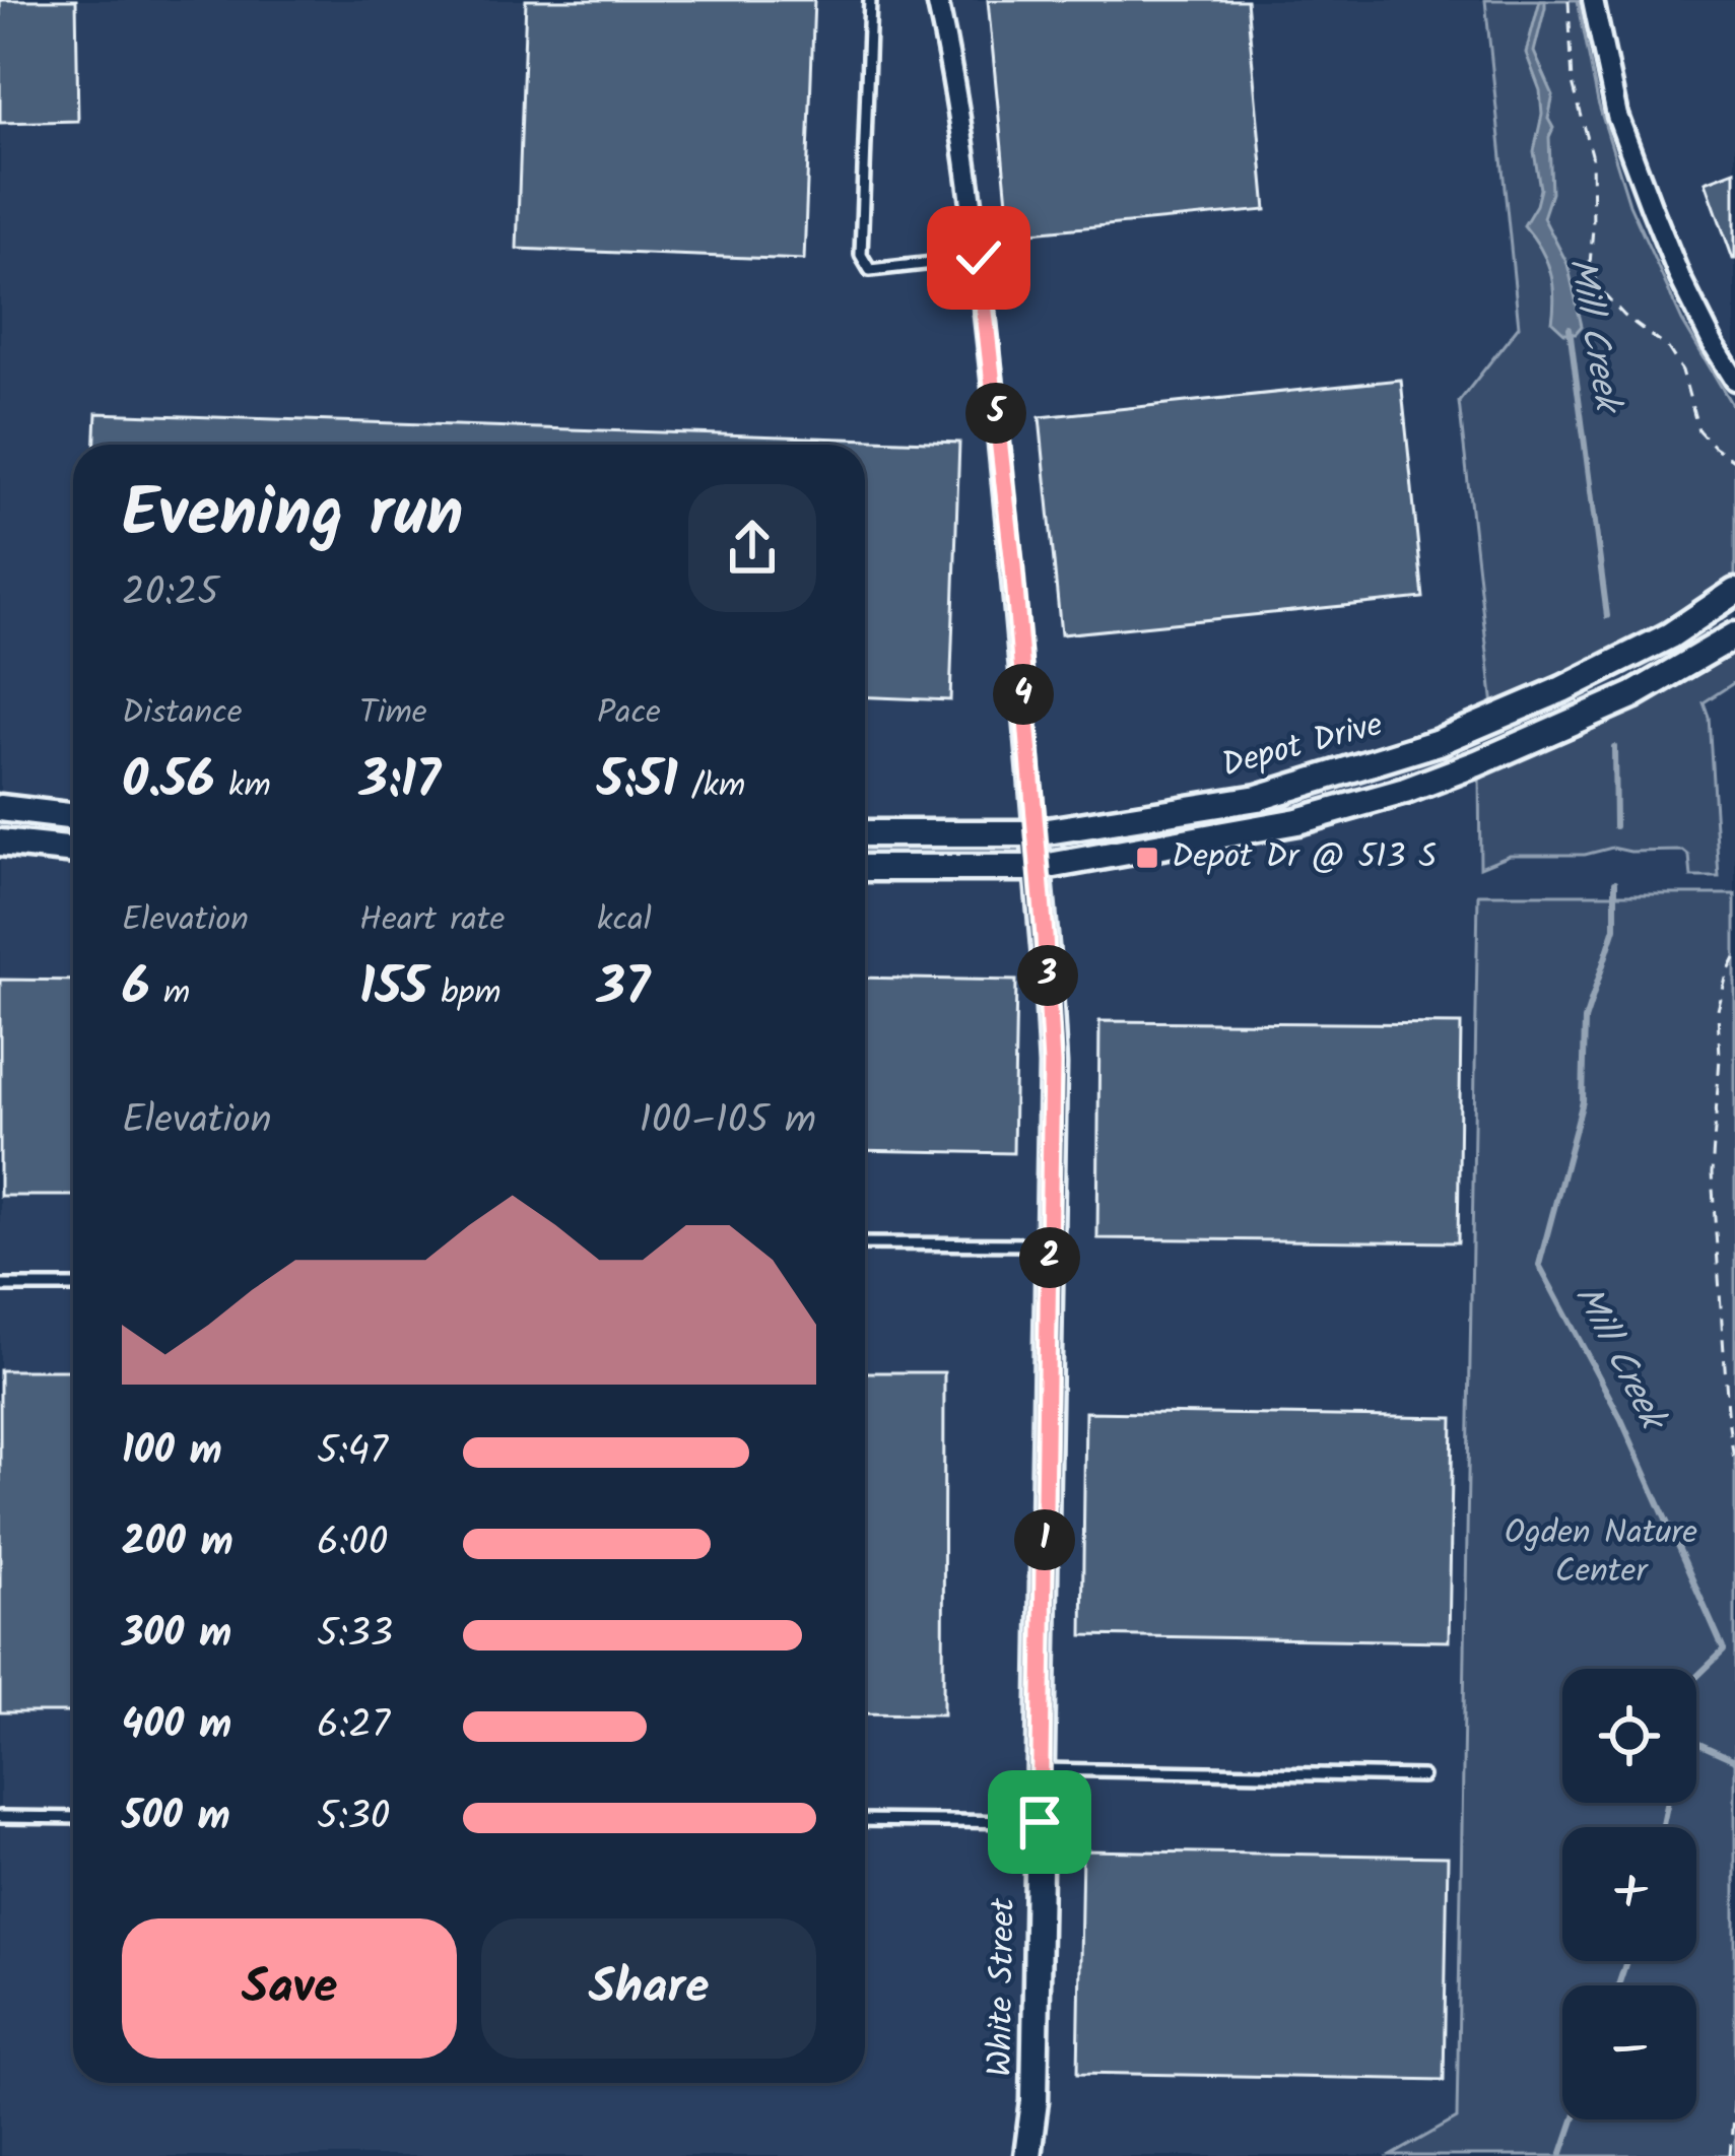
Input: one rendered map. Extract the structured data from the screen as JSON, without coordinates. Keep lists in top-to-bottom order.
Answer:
{
  "streets": {
    "main road": ["Depot Drive", "White Street"]
  },
  "crossings": [
    ["Depot Drive", "White Street"]
  ],
  "water": ["Mill Creek"],
  "parks": ["Ogden Nature Center"],
  "places": {
    "transit": ["Depot Dr @ 513 S"]
  },
  "page": {
    "pins": [
      "5",
      "4",
      "3",
      "2",
      "1"
    ],
    "heading": ["Evening run", "20:25"],
    "stats": [
      ["Distance", "0.56 km"],
      ["Time", "3:17"],
      ["Pace", "5:51 /km"],
      ["Elevation", "6 m"],
      ["Heart rate", "155 bpm"],
      ["kcal", "37"]
    ],
    "chart": ["Elevation", "100–105 m"],
    "list": [
      {
        "name": "100 m",
        "note": "5:47"
      },
      {
        "name": "200 m",
        "note": "6:00"
      },
      {
        "name": "300 m",
        "note": "5:33"
      },
      {
        "name": "400 m",
        "note": "6:27"
      },
      {
        "name": "500 m",
        "note": "5:30"
      }
    ],
    "map_buttons": ["+", "−"],
    "buttons": ["Save", "Share"]
  }
}
